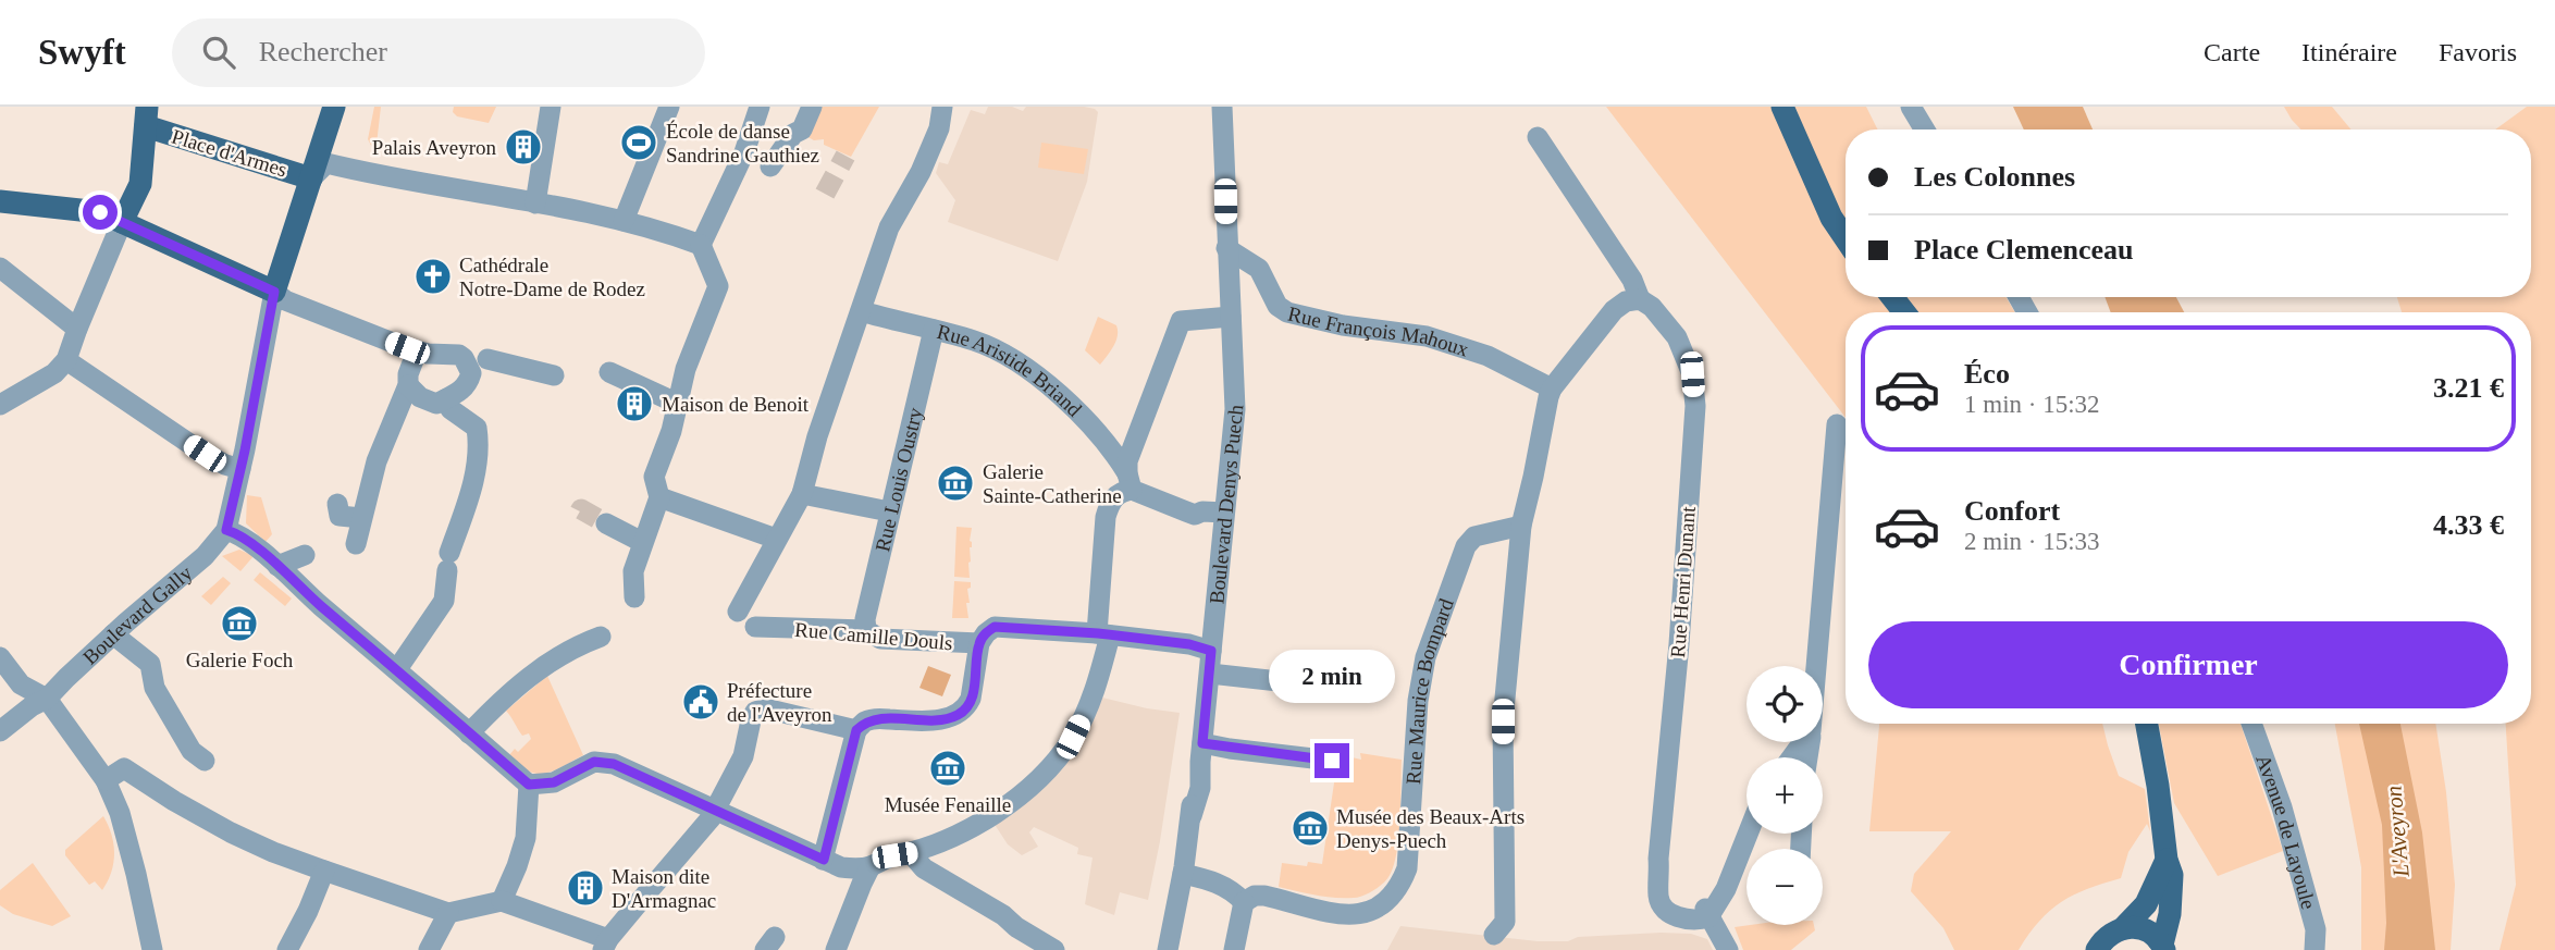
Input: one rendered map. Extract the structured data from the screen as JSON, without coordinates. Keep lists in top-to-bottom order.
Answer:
{
  "streets": {
    "main road": ["Place d'Armes"],
    "street": [
      "Rue François Mahoux",
      "Rue Aristide Briand",
      "Rue Louis Oustry",
      "Boulevard Denys Puech",
      "Rue Henri Dunant",
      "Boulevard Gally",
      "Rue Camille Douls",
      "Rue Maurice Bompard",
      "Avenue de Layoule"
    ]
  },
  "crossings": [
    ["Rue François Mahoux", "Boulevard Denys Puech"],
    ["Rue Aristide Briand", "Rue Louis Oustry"],
    ["Rue Louis Oustry", "Rue Camille Douls"],
    ["Boulevard Denys Puech", "Rue Camille Douls"]
  ],
  "water": ["L'Aveyron"],
  "places": {
    "sports": ["École de danse Sandrine Gauthiez"],
    "building": ["Palais Aveyron", "Maison de Benoit", "Maison dite D'Armagnac"],
    "church": ["Cathédrale Notre-Dame de Rodez"],
    "museum": [
      "Galerie Sainte-Catherine",
      "Galerie Foch",
      "Musée Fenaille",
      "Musée des Beaux-Arts Denys-Puech"
    ],
    "public building": ["Préfecture de l'Aveyron"]
  },
  "page": {
    "header": "Swyft",
    "search": "Rechercher",
    "nav": ["Carte", "Itinéraire", "Favoris"],
    "banner": ["Les Colonnes", "Place Clemenceau"],
    "list": [
      {
        "name": "Éco",
        "note": "1 min · 15:32",
        "value": "3.21 €"
      },
      {
        "name": "Confort",
        "note": "2 min · 15:33",
        "value": "4.33 €"
      }
    ],
    "buttons": "Confirmer",
    "bubble": "2 min",
    "map_buttons": ["+", "−"]
  }
}
